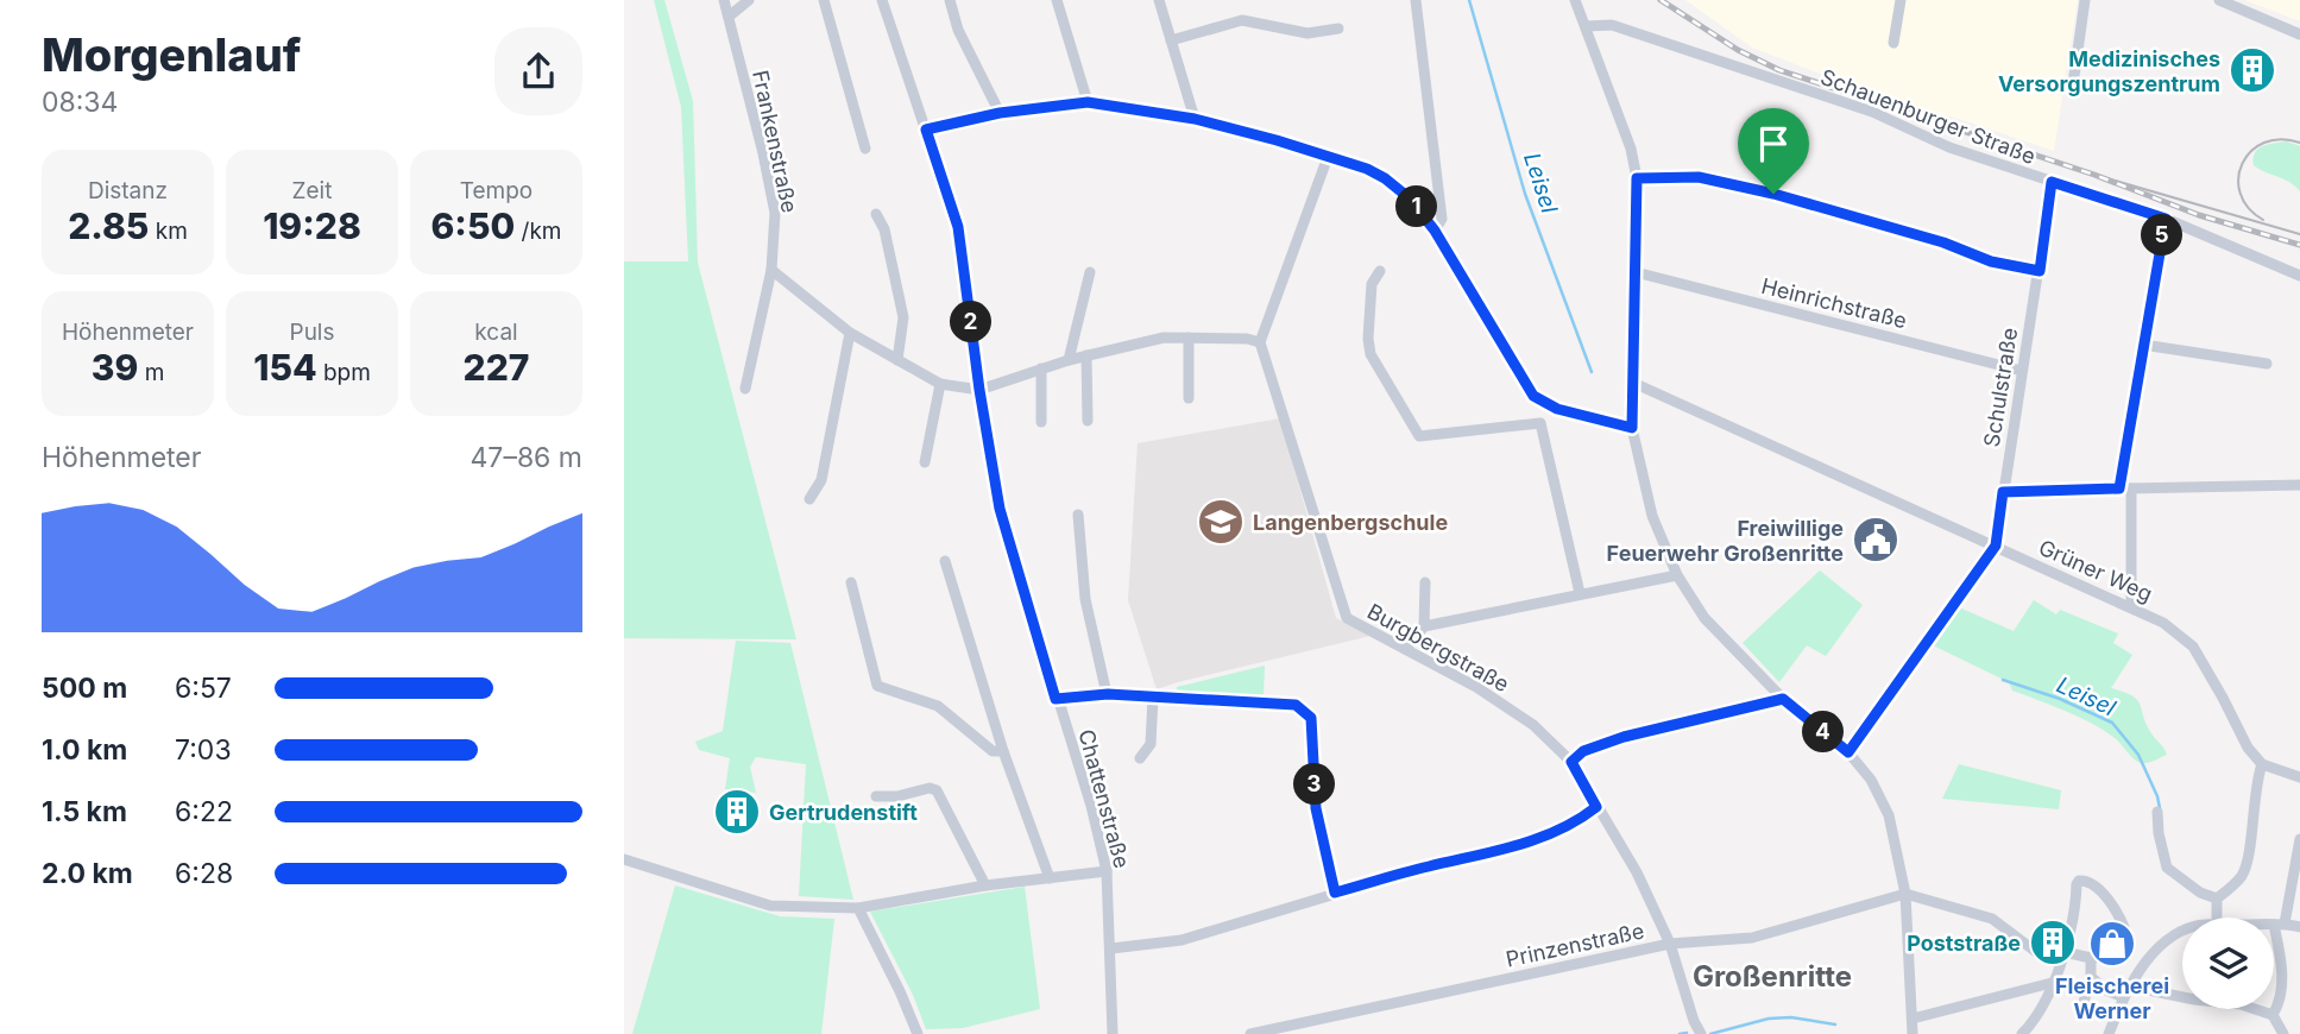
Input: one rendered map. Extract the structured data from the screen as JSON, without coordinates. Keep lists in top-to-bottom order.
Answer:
{
  "streets": {
    "street": [
      "Schauenburger Straße",
      "Frankenstraße",
      "Heinrichstraße",
      "Schulstraße",
      "Grüner Weg",
      "Burgbergstraße",
      "Chattenstraße",
      "Prinzenstraße"
    ]
  },
  "crossings": [
    ["Schauenburger Straße", "Schulstraße"],
    ["Heinrichstraße", "Schulstraße"],
    ["Schulstraße", "Grüner Weg"],
    ["Burgbergstraße", "Prinzenstraße"]
  ],
  "districts": ["Großenritte"],
  "water": ["Leisel"],
  "places": {
    "building": ["Medizinisches Versorgungszentrum", "Gertrudenstift", "Poststraße"],
    "school or university": ["Langenbergschule"],
    "public building": ["Freiwillige Feuerwehr Großenritte"],
    "shop": ["Fleischerei Werner"]
  },
  "page": {
    "heading": ["Morgenlauf", "08:34"],
    "stats": [
      ["Distanz", "2.85 km"],
      ["Zeit", "19:28"],
      ["Tempo", "6:50 /km"],
      ["Höhenmeter", "39 m"],
      ["Puls", "154 bpm"],
      ["kcal", "227"]
    ],
    "pins": [
      "1",
      "5",
      "2",
      "4",
      "3"
    ],
    "chart": ["Höhenmeter", "47–86 m"],
    "list": [
      {
        "name": "500 m",
        "note": "6:57"
      },
      {
        "name": "1.0 km",
        "note": "7:03"
      },
      {
        "name": "1.5 km",
        "note": "6:22"
      },
      {
        "name": "2.0 km",
        "note": "6:28"
      }
    ]
  }
}
